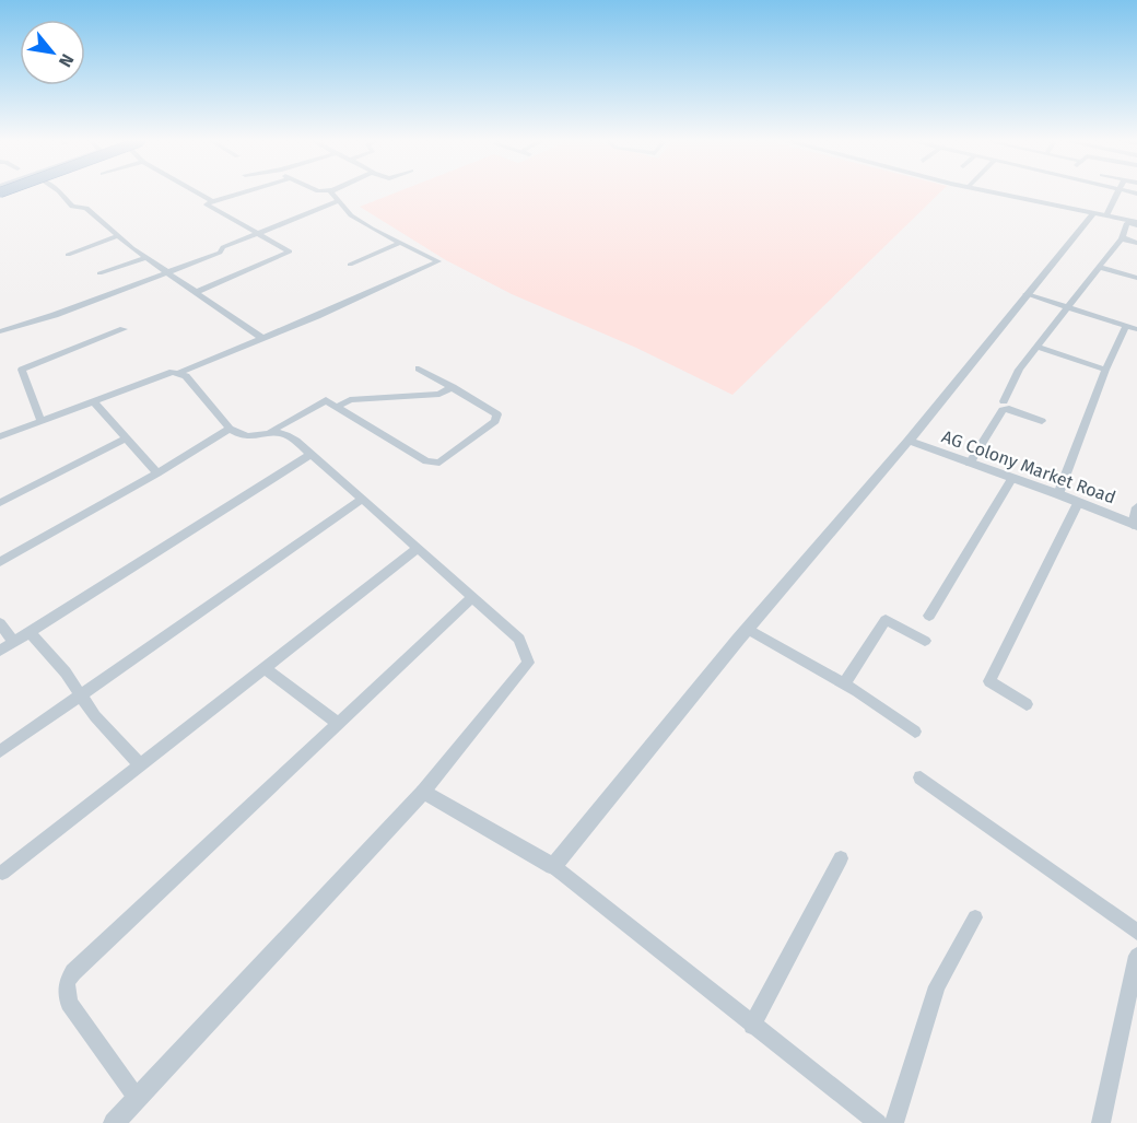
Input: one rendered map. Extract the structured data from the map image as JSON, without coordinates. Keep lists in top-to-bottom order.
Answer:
{
  "streets": {
    "street": ["AG Colony Market Road"]
  },
  "north": "bottom right"
}
